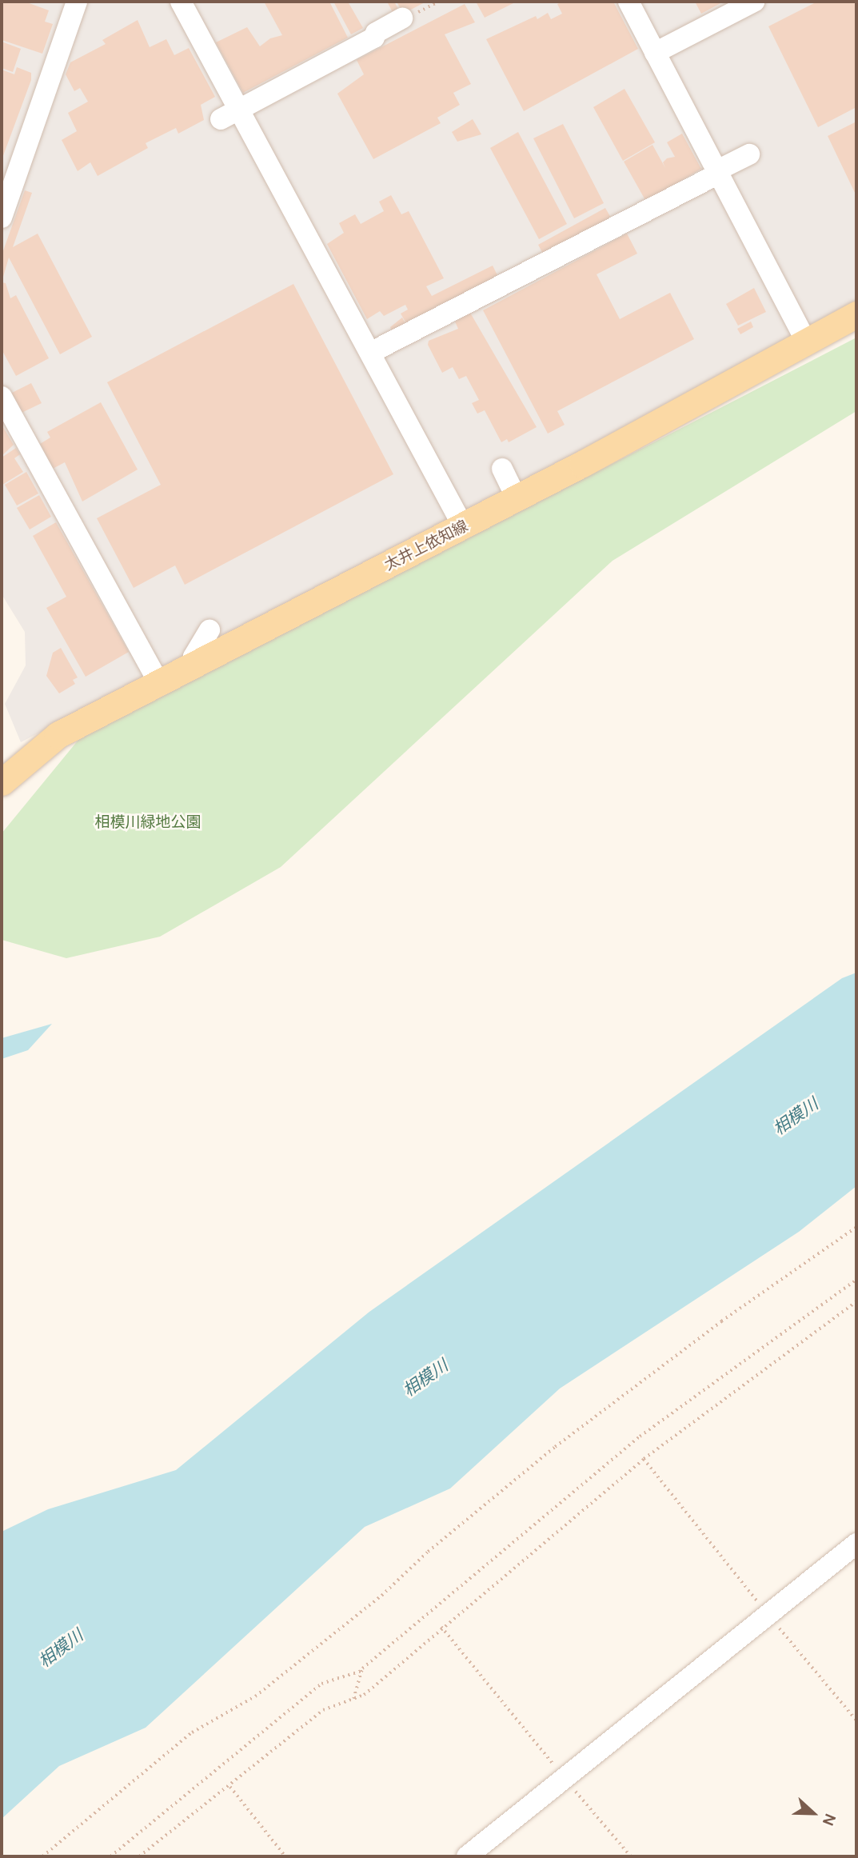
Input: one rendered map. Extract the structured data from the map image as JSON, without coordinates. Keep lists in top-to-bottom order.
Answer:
{
  "streets": {
    "main road": ["太井上依知線"]
  },
  "water": ["相模川"],
  "parks": ["相模川緑地公園"],
  "north": "right"
}
